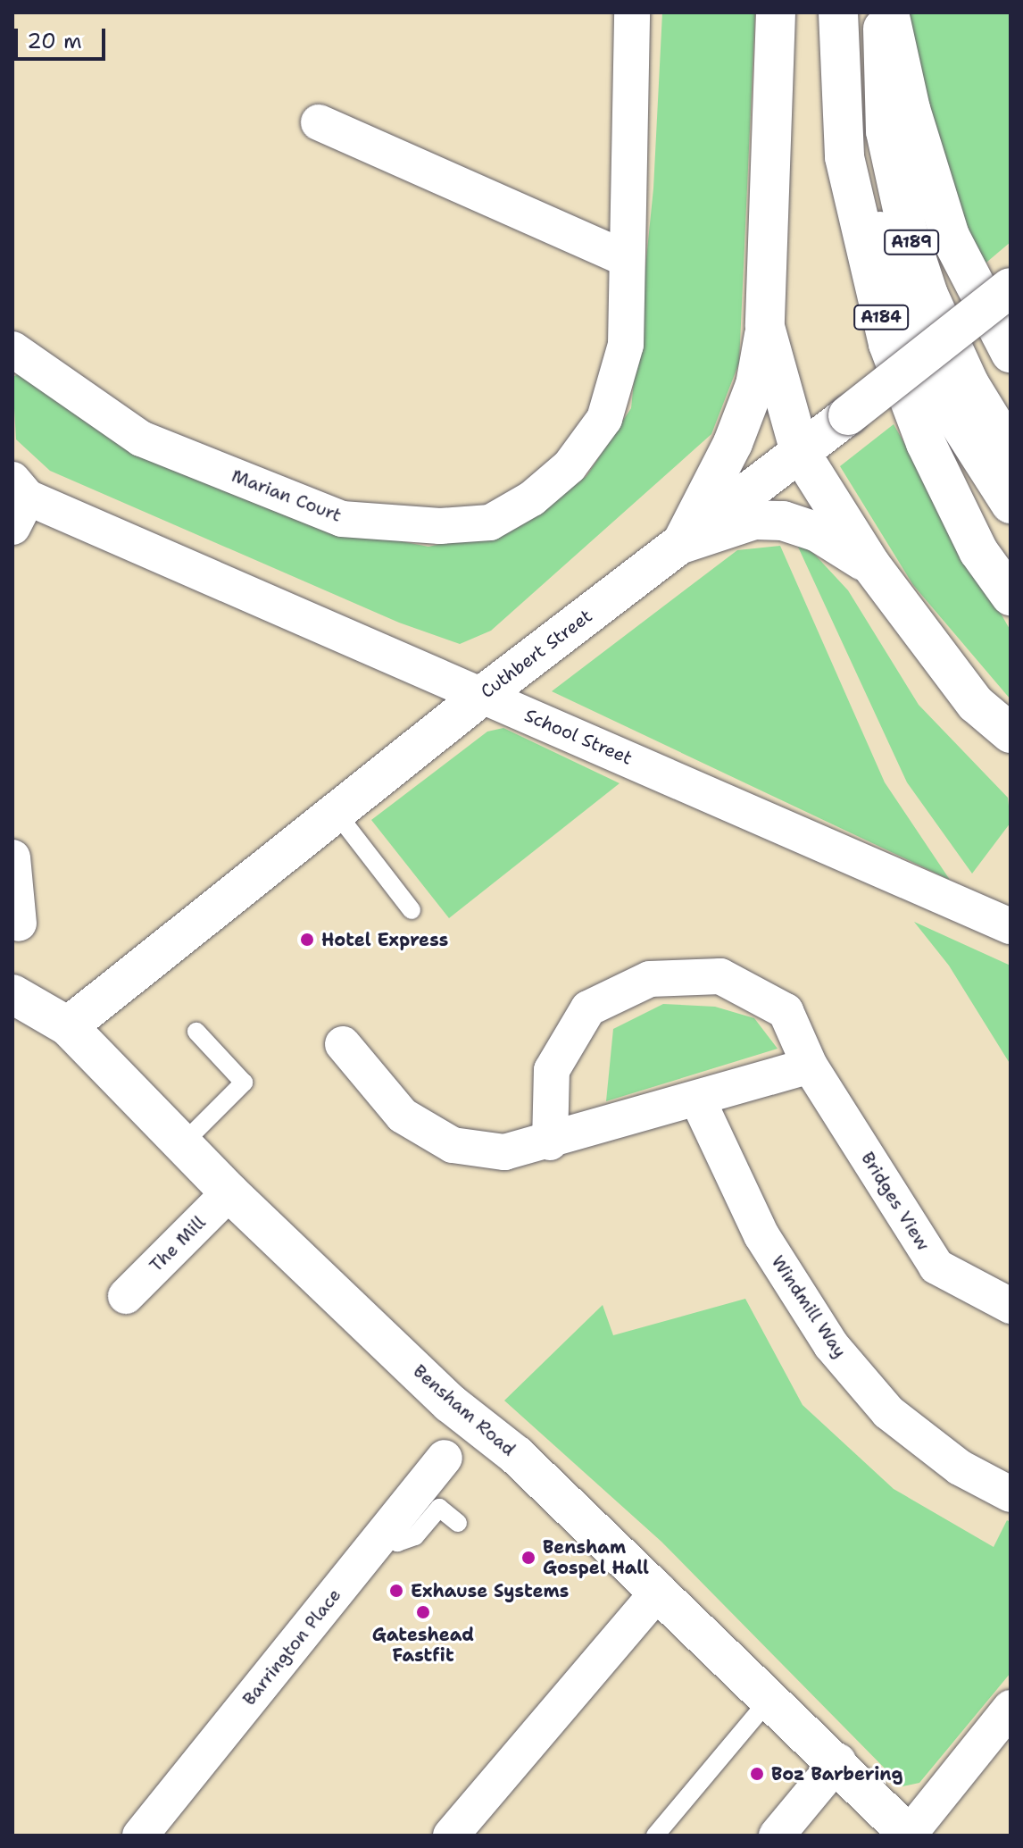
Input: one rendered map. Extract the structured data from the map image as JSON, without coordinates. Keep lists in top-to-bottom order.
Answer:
{
  "streets": {
    "main road": [
      "A189",
      "A184",
      "Cuthbert Street",
      "Bensham Road"
    ],
    "street": [
      "Marian Court",
      "School Street",
      "Bridges View",
      "The Mill",
      "Windmill Way",
      "Barrington Place"
    ]
  },
  "crossings": [
    ["A189", "A184"],
    ["Cuthbert Street", "School Street"],
    ["Cuthbert Street", "Bensham Road"],
    ["The Mill", "Bensham Road"]
  ],
  "places": [
    "Hotel Express",
    "Bensham Gospel Hall",
    "Exhause Systems",
    "Gateshead Fastfit",
    "Boz Barbering"
  ],
  "scale_bar": "20 m"
}
